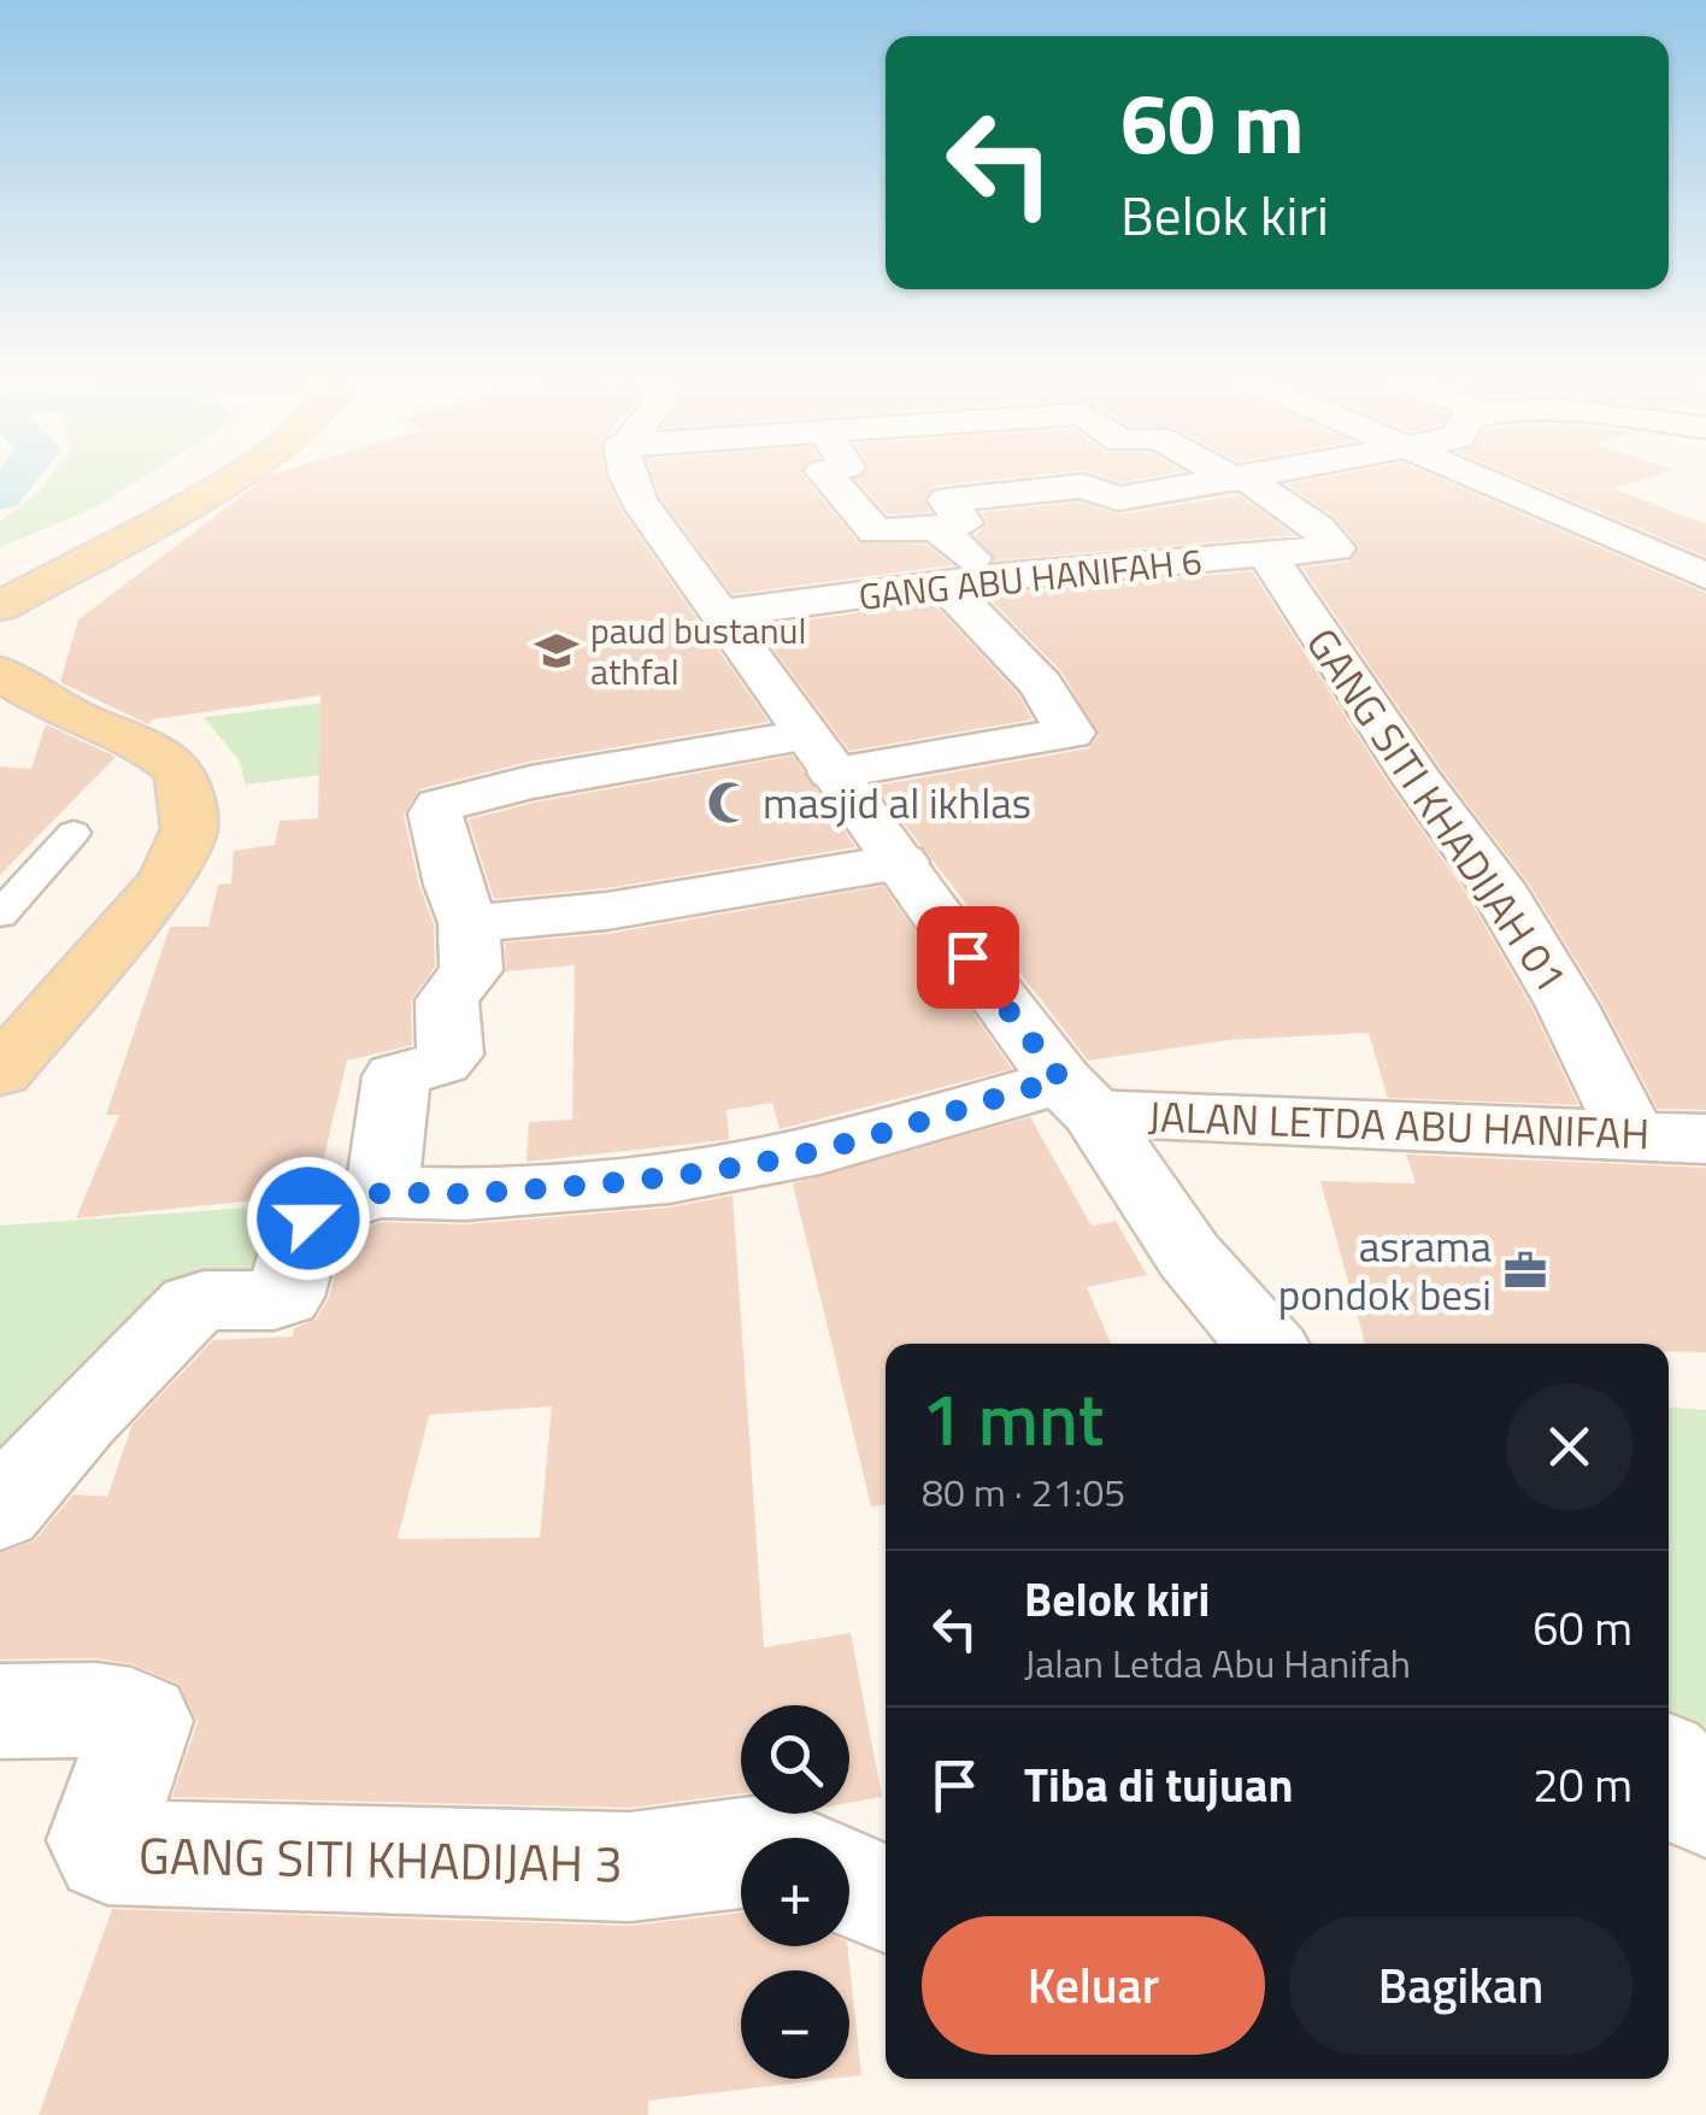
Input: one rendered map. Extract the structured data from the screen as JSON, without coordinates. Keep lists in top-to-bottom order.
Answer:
{
  "streets": {
    "street": [
      "GANG ABU HANIFAH 6",
      "GANG SITI KHADIJAH 01",
      "JALAN LETDA ABU HANIFAH",
      "GANG SITI KHADIJAH 3"
    ]
  },
  "crossings": [
    ["GANG ABU HANIFAH 6", "GANG SITI KHADIJAH 01"],
    ["GANG ABU HANIFAH 6", "JALAN LETDA ABU HANIFAH"],
    ["GANG SITI KHADIJAH 01", "JALAN LETDA ABU HANIFAH"]
  ],
  "places": {
    "school or university": ["paud bustanul athfal"],
    "mosque": ["masjid al ikhlas"],
    "office": ["asrama pondok besi"]
  },
  "page": {
    "turn": ["60 m", "Belok kiri"],
    "heading": ["1 mnt", "80 m · 21:05"],
    "list": [
      {
        "name": "Belok kiri",
        "note": "Jalan Letda Abu Hanifah",
        "value": "60 m"
      },
      {
        "name": "Tiba di tujuan",
        "value": "20 m"
      }
    ],
    "map_buttons": ["+", "−"],
    "buttons": ["Keluar", "Bagikan"]
  }
}
